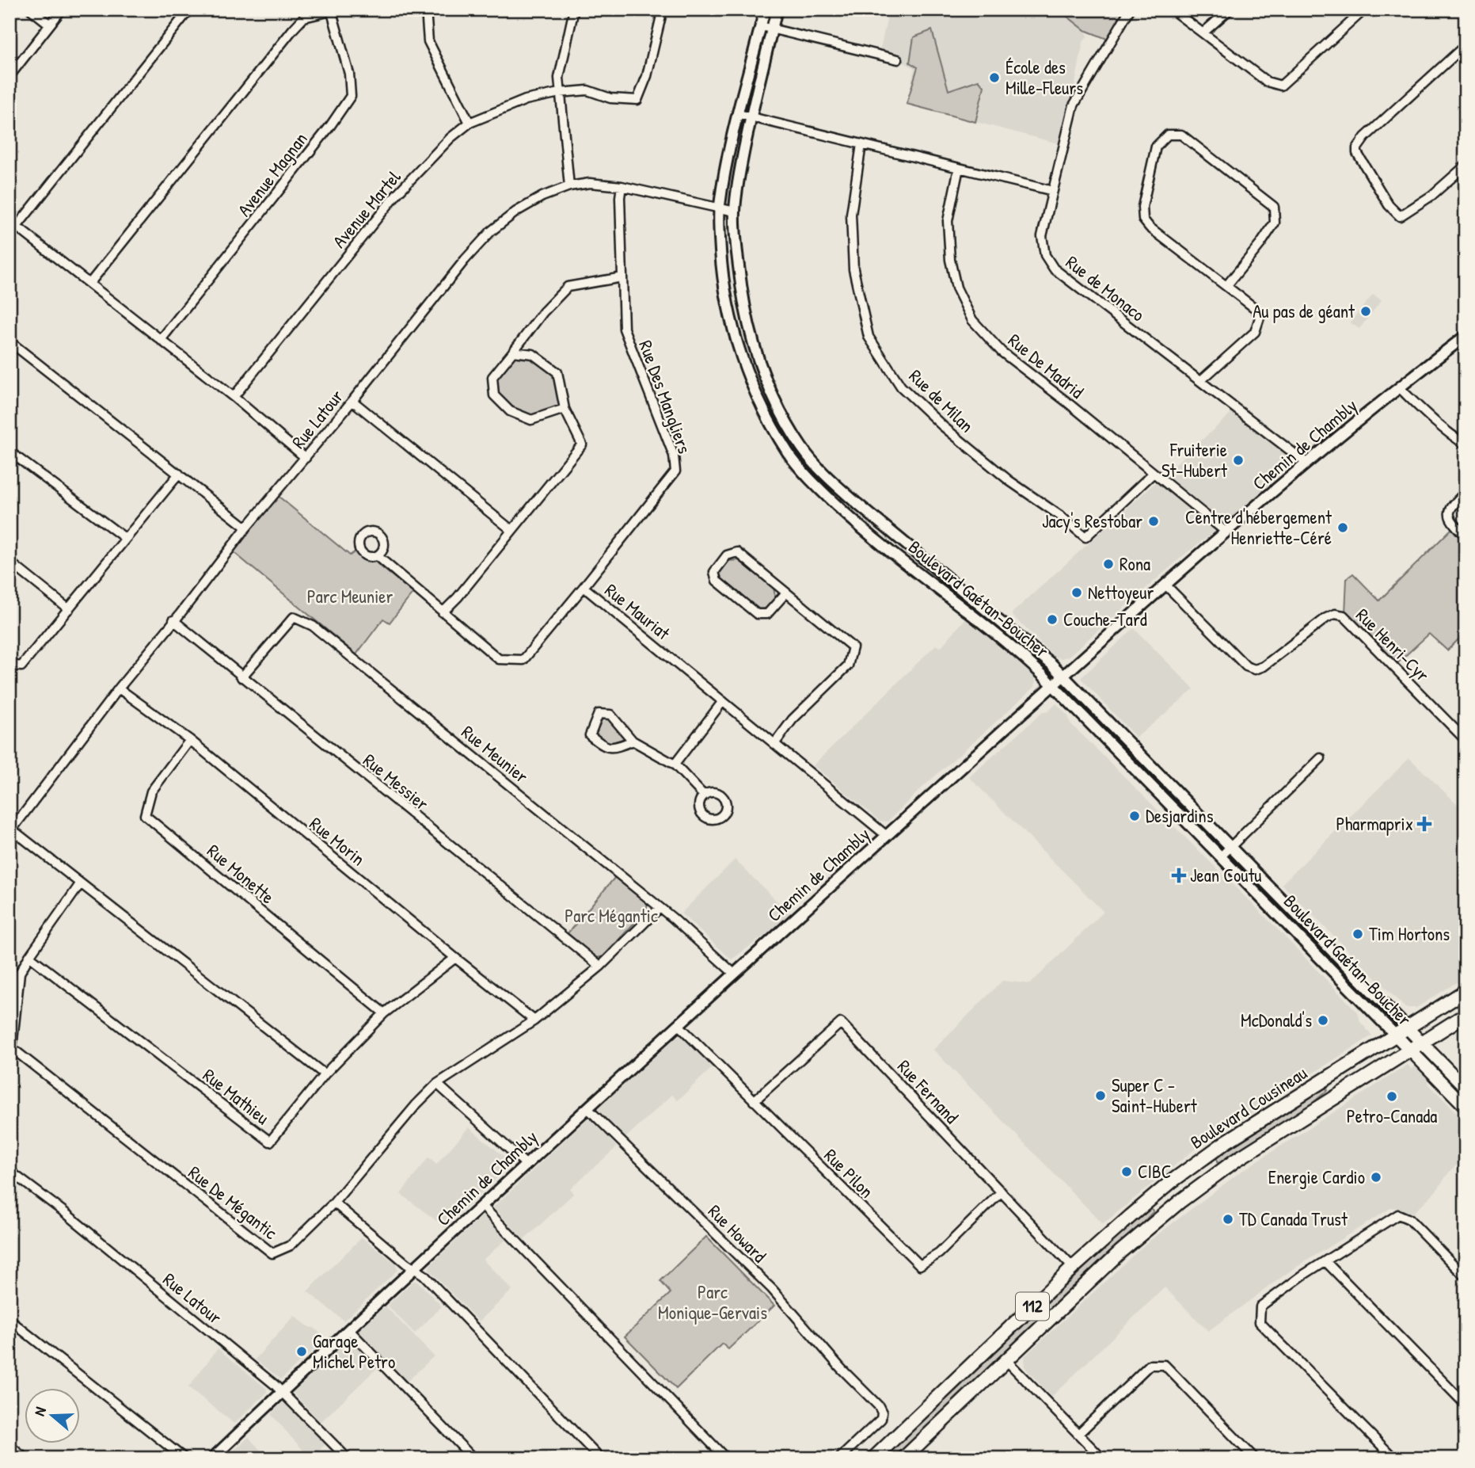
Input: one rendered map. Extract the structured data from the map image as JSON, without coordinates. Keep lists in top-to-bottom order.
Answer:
{
  "streets": {
    "main road": ["Boulevard Gaétan-Boucher", "Boulevard Cousineau", "112"],
    "street": [
      "Avenue Magnan",
      "Avenue Martel",
      "Rue de Monaco",
      "Rue De Madrid",
      "Rue Des Mangliers",
      "Rue de Milan",
      "Rue Latour",
      "Chemin de Chambly",
      "Rue Mauriat",
      "Rue Henri-Cyr",
      "Rue Meunier",
      "Rue Messier",
      "Rue Morin",
      "Rue Monette",
      "Rue Fernand",
      "Rue Mathieu",
      "Rue Pilon",
      "Rue De Mégantic",
      "Rue Howard"
    ]
  },
  "crossings": [
    ["Rue de Monaco", "Chemin de Chambly"],
    ["Rue De Madrid", "Rue de Milan"],
    ["Rue De Madrid", "Chemin de Chambly"],
    ["Rue Des Mangliers", "Rue Latour"],
    ["Rue Des Mangliers", "Rue Mauriat"],
    ["Rue Latour", "Chemin de Chambly"],
    ["Rue Latour", "Boulevard Gaétan-Boucher"],
    ["Rue Latour", "Rue Messier"],
    ["Rue Latour", "Rue Morin"],
    ["Chemin de Chambly", "Boulevard Gaétan-Boucher"],
    ["Chemin de Chambly", "Rue Mauriat"],
    ["Chemin de Chambly", "Rue Henri-Cyr"],
    ["Chemin de Chambly", "Rue Meunier"],
    ["Chemin de Chambly", "Rue Pilon"],
    ["Chemin de Chambly", "Rue Howard"],
    ["Boulevard Gaétan-Boucher", "Boulevard Cousineau"],
    ["Rue Meunier", "Rue Messier"],
    ["Rue Meunier", "Rue De Mégantic"],
    ["Rue Messier", "Rue De Mégantic"],
    ["Rue Morin", "Rue Monette"],
    ["Rue Morin", "Rue Mathieu"],
    ["Rue Morin", "Rue De Mégantic"],
    ["Rue Monette", "Rue Mathieu"],
    ["Rue Fernand", "Boulevard Cousineau"],
    ["Rue Fernand", "Rue Pilon"],
    ["Rue Mathieu", "Rue De Mégantic"]
  ],
  "parks": ["Parc Meunier", "Parc Mégantic", "Parc Monique-Gervais"],
  "places": {
    "other": [
      "École des Mille-Fleurs",
      "Au pas de géant",
      "Fruiterie St-Hubert",
      "Jacy's Restobar",
      "Centre d'hébergement Henriette-Céré",
      "Rona",
      "Nettoyeur",
      "Couche-Tard",
      "Desjardins",
      "Tim Hortons",
      "McDonald's",
      "Super C - Saint-Hubert",
      "Petro-Canada",
      "CIBC",
      "Energie Cardio",
      "TD Canada Trust",
      "Garage Michel Petro"
    ],
    "health": ["Pharmaprix", "Jean Coutu"]
  },
  "north": "left"
}
